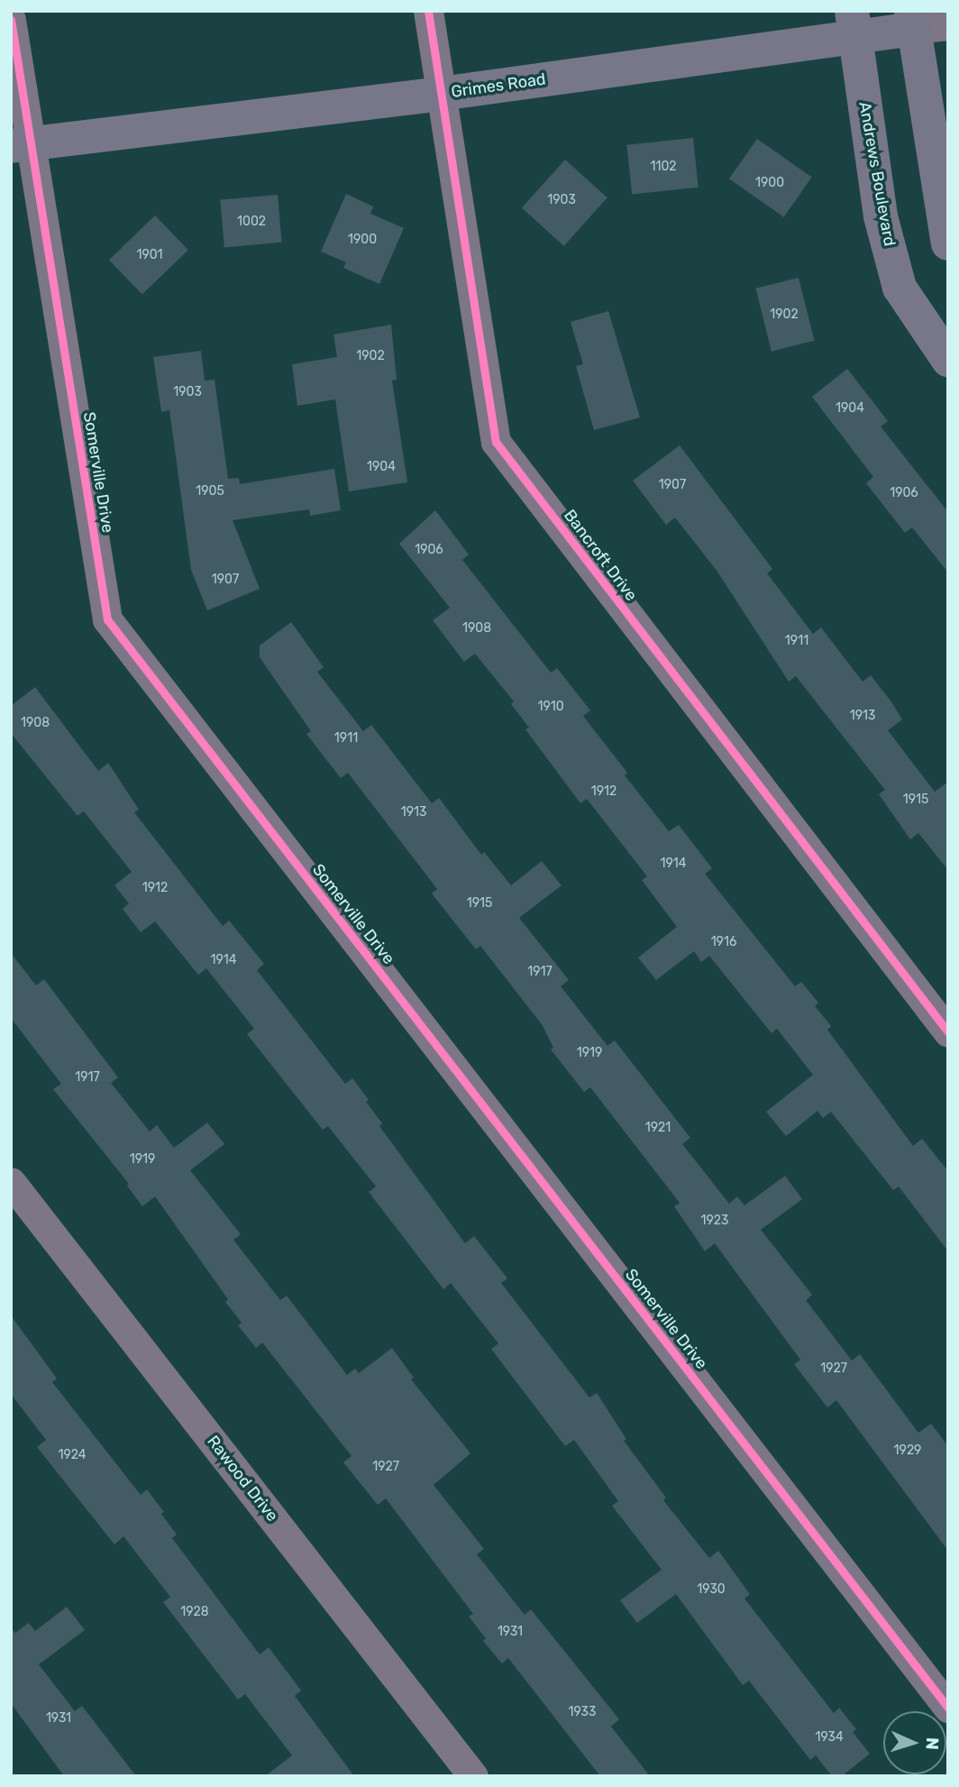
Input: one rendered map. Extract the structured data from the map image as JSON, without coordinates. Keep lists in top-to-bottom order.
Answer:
{
  "streets": {
    "street": [
      "Grimes Road",
      "Andrews Boulevard",
      "Somerville Drive",
      "Bancroft Drive",
      "Rawood Drive"
    ]
  },
  "crossings": [
    ["Grimes Road", "Andrews Boulevard"],
    ["Grimes Road", "Somerville Drive"],
    ["Grimes Road", "Bancroft Drive"]
  ],
  "house_numbers": [
    "1102",
    "1900",
    "1903",
    "1002",
    "1900",
    "1901",
    "1902",
    "1902",
    "1903",
    "1904",
    "1904",
    "1907",
    "1905",
    "1906",
    "1906",
    "1907",
    "1908",
    "1911",
    "1910",
    "1913",
    "1908",
    "1911",
    "1912",
    "1915",
    "1913",
    "1914",
    "1912",
    "1915",
    "1916",
    "1914",
    "1917",
    "1919",
    "1917",
    "1921",
    "1919",
    "1923",
    "1927",
    "1929",
    "1924",
    "1927",
    "1930",
    "1928",
    "1931",
    "1933",
    "1931",
    "1934"
  ],
  "north": "right"
}
